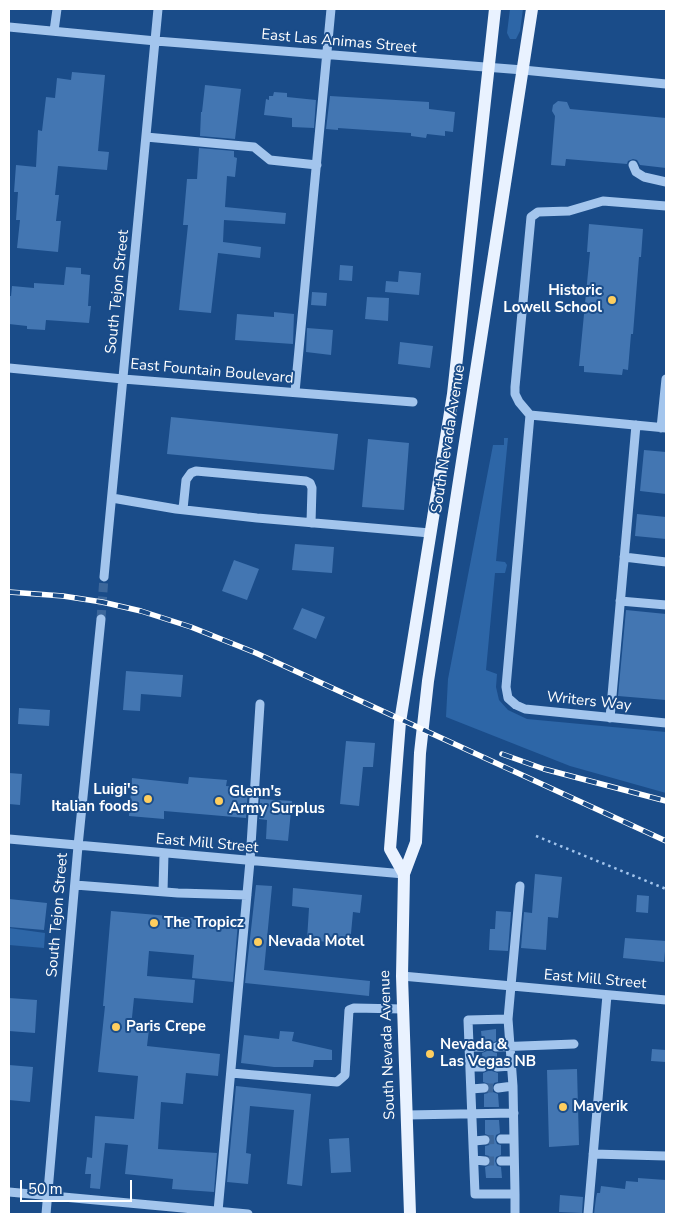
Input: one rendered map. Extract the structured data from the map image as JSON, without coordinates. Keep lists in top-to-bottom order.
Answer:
{
  "streets": {
    "main road": ["South Nevada Avenue"],
    "street": [
      "East Las Animas Street",
      "South Tejon Street",
      "East Fountain Boulevard",
      "Writers Way",
      "East Mill Street"
    ]
  },
  "crossings": [
    ["East Las Animas Street", "South Tejon Street"],
    ["East Las Animas Street", "South Nevada Avenue"],
    ["South Tejon Street", "East Fountain Boulevard"],
    ["South Tejon Street", "East Mill Street"],
    ["South Nevada Avenue", "East Mill Street"]
  ],
  "places": [
    "Historic Lowell School",
    "Luigi's Italian foods",
    "Glenn's Army Surplus",
    "The Tropicz",
    "Nevada Motel",
    "Paris Crepe",
    "Nevada & Las Vegas NB",
    "Maverik"
  ],
  "scale_bar": "50 m"
}
